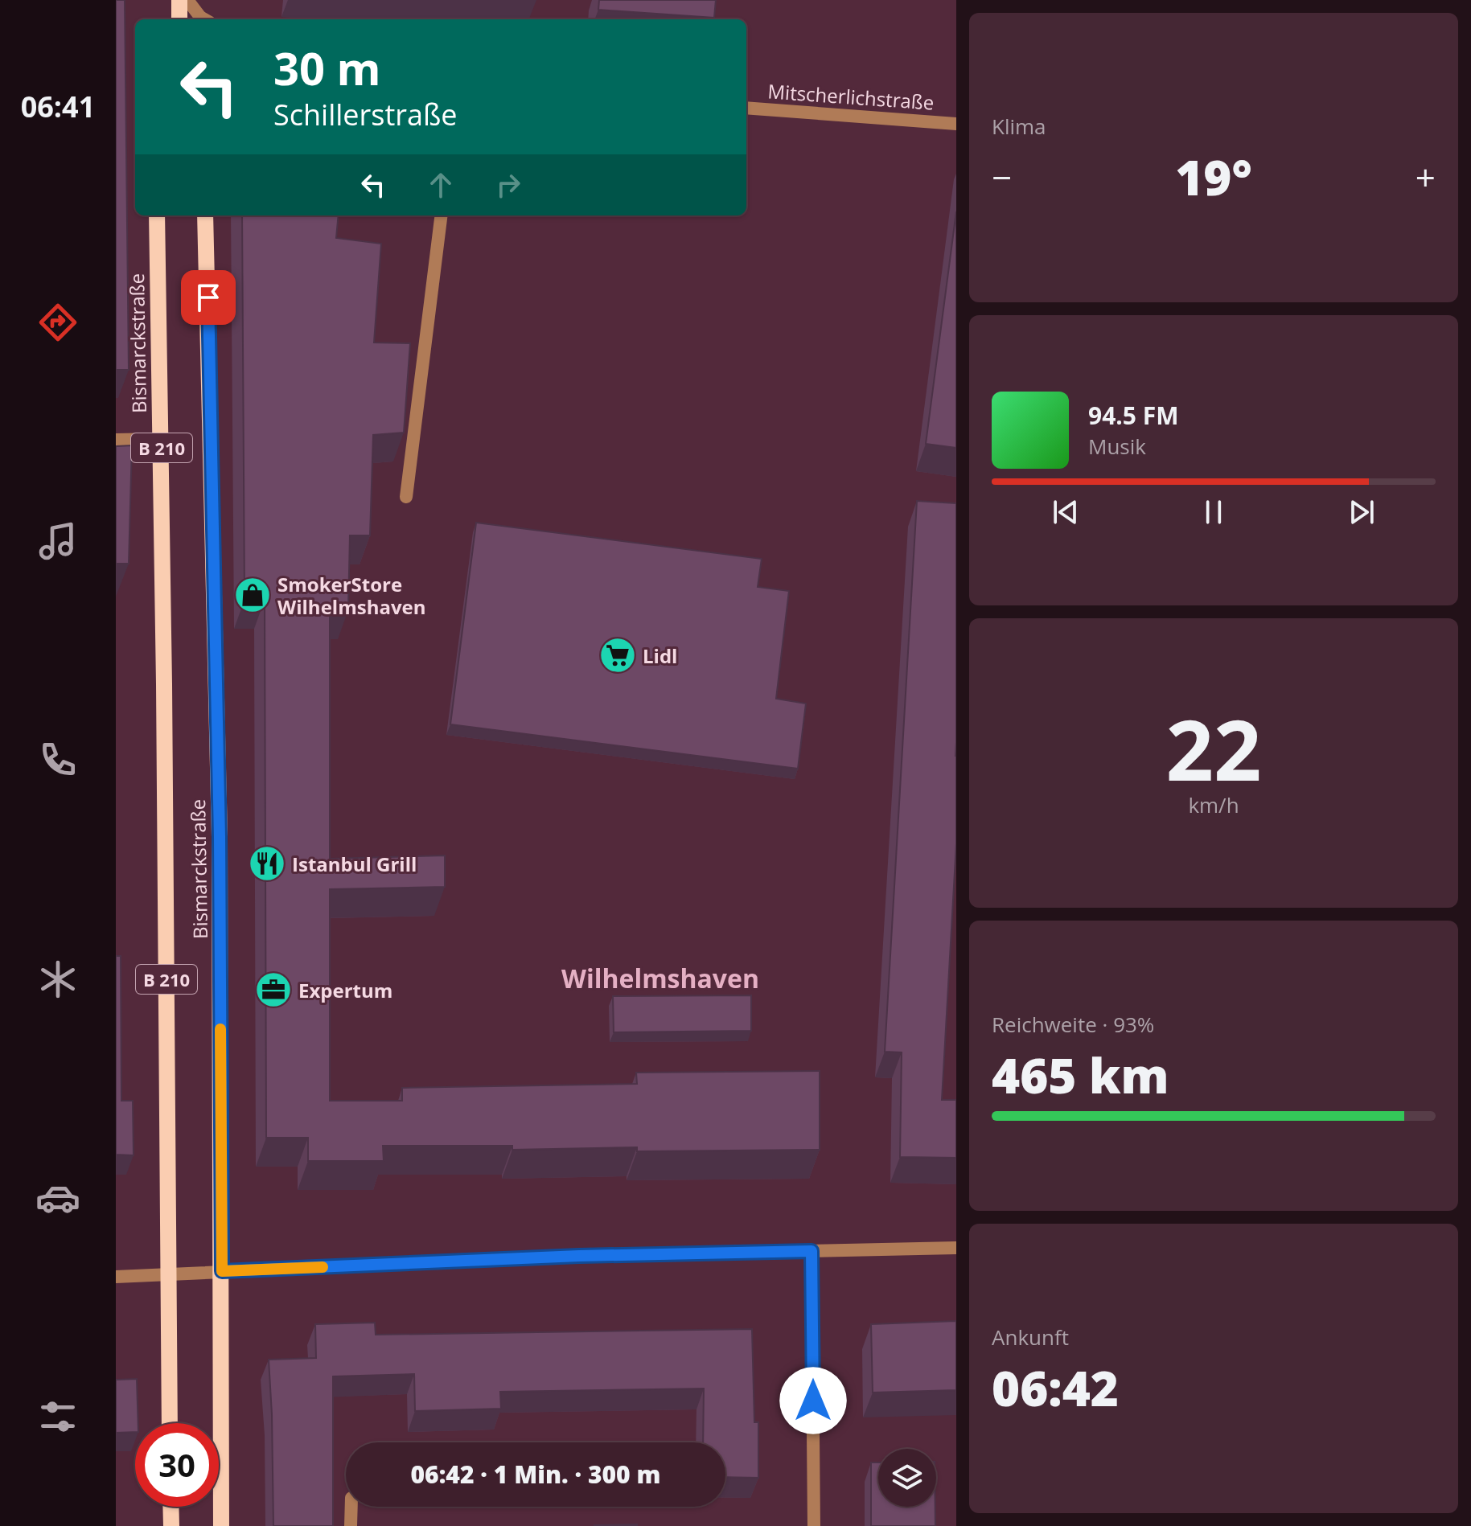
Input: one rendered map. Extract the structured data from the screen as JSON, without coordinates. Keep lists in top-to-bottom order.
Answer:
{
  "streets": {
    "main road": ["Bismarckstraße", "B 210"],
    "street": ["Mitscherlichstraße"]
  },
  "districts": ["Wilhelmshaven"],
  "places": {
    "shop": ["SmokerStore Wilhelmshaven"],
    "supermarket": ["Lidl"],
    "restaurant": ["Istanbul Grill"],
    "office": ["Expertum"]
  },
  "page": {
    "tabs": "06:41",
    "tile": [
      "Klima",
      ["22", "km/h"],
      ["Reichweite · 93%", "465 km"],
      ["Ankunft", "06:42"]
    ],
    "turn": ["30 m", "Schillerstraße"],
    "heat": ["−", "19°", "+"],
    "song": ["94.5 FM", "Musik"],
    "limit": "30",
    "trip": "06:42 · 1 Min. · 300 m"
  }
}
